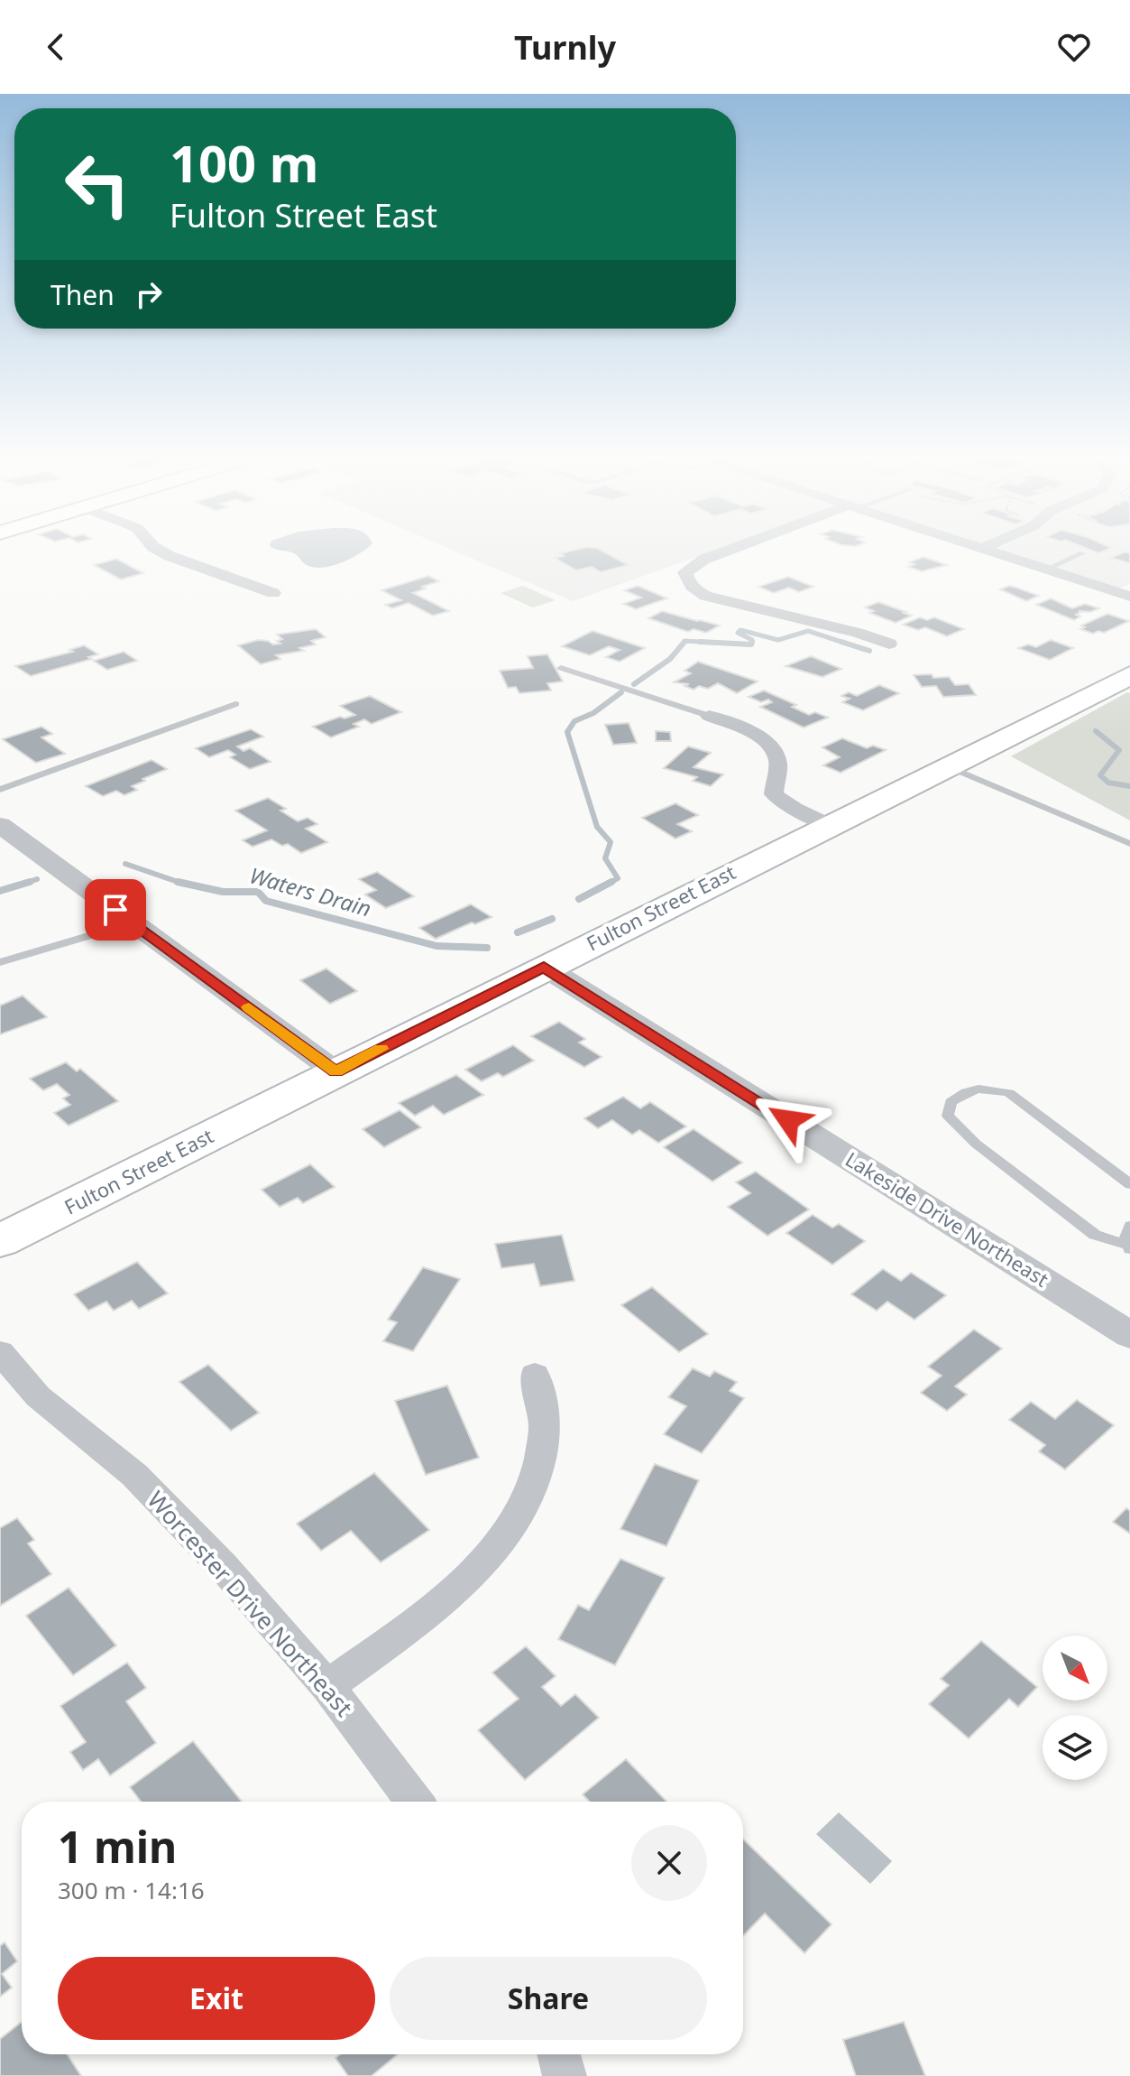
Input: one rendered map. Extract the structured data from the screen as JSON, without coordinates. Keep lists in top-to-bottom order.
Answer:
{
  "streets": {
    "main road": ["Fulton Street East"],
    "street": ["Lakeside Drive Northeast", "Worcester Drive Northeast"]
  },
  "crossings": [
    ["Fulton Street East", "Lakeside Drive Northeast"]
  ],
  "water": ["Waters Drain"],
  "north": "bottom right",
  "page": {
    "header": "Turnly",
    "turn": ["100 m", "Fulton Street East"],
    "then": "Then",
    "heading": ["1 min", "300 m · 14:16"],
    "buttons": ["Exit", "Share"]
  }
}
